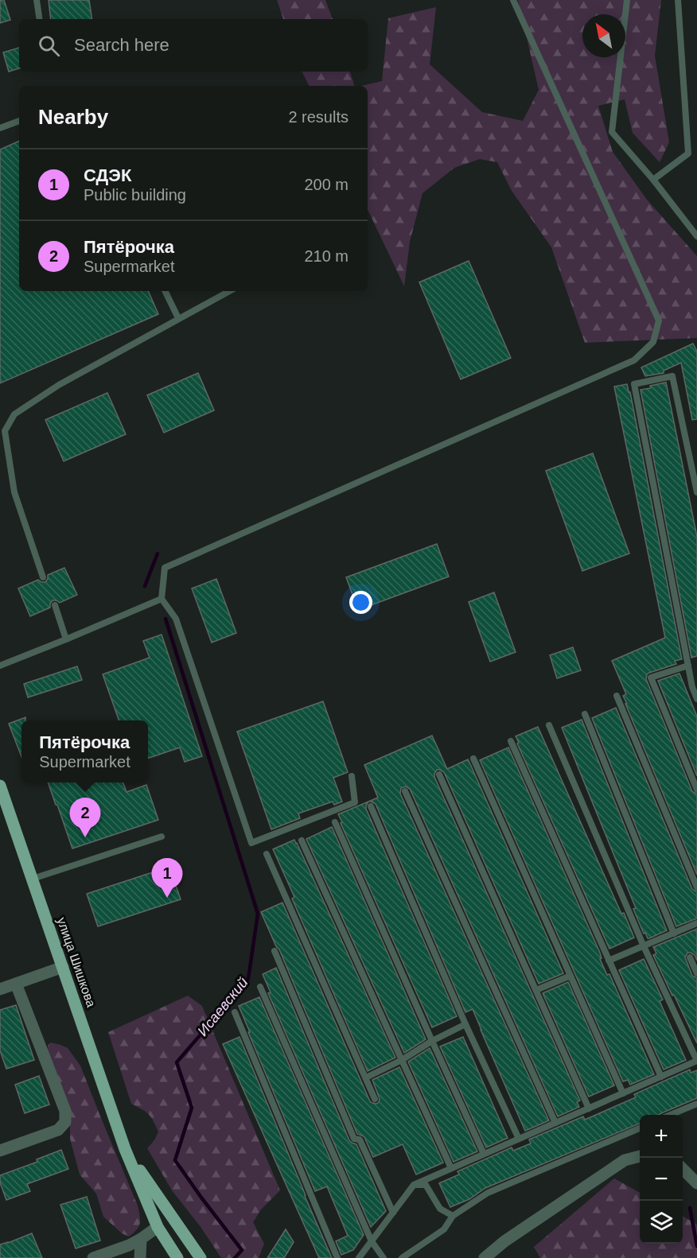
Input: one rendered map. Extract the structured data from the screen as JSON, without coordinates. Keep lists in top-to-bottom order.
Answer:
{
  "streets": {
    "main road": ["улица Шишкова"]
  },
  "water": ["Исаевский"],
  "north": "top left",
  "page": {
    "search": "Search here",
    "heading": ["Nearby", "2 results"],
    "list": [
      {
        "mark": "1",
        "name": "СДЭК",
        "note": "Public building",
        "value": "200 m"
      },
      {
        "mark": "2",
        "name": "Пятёрочка",
        "note": "Supermarket",
        "value": "210 m"
      }
    ],
    "popup": ["Пятёрочка", "Supermarket"],
    "pins": ["2", "1"],
    "map_buttons": ["+", "−"]
  }
}
